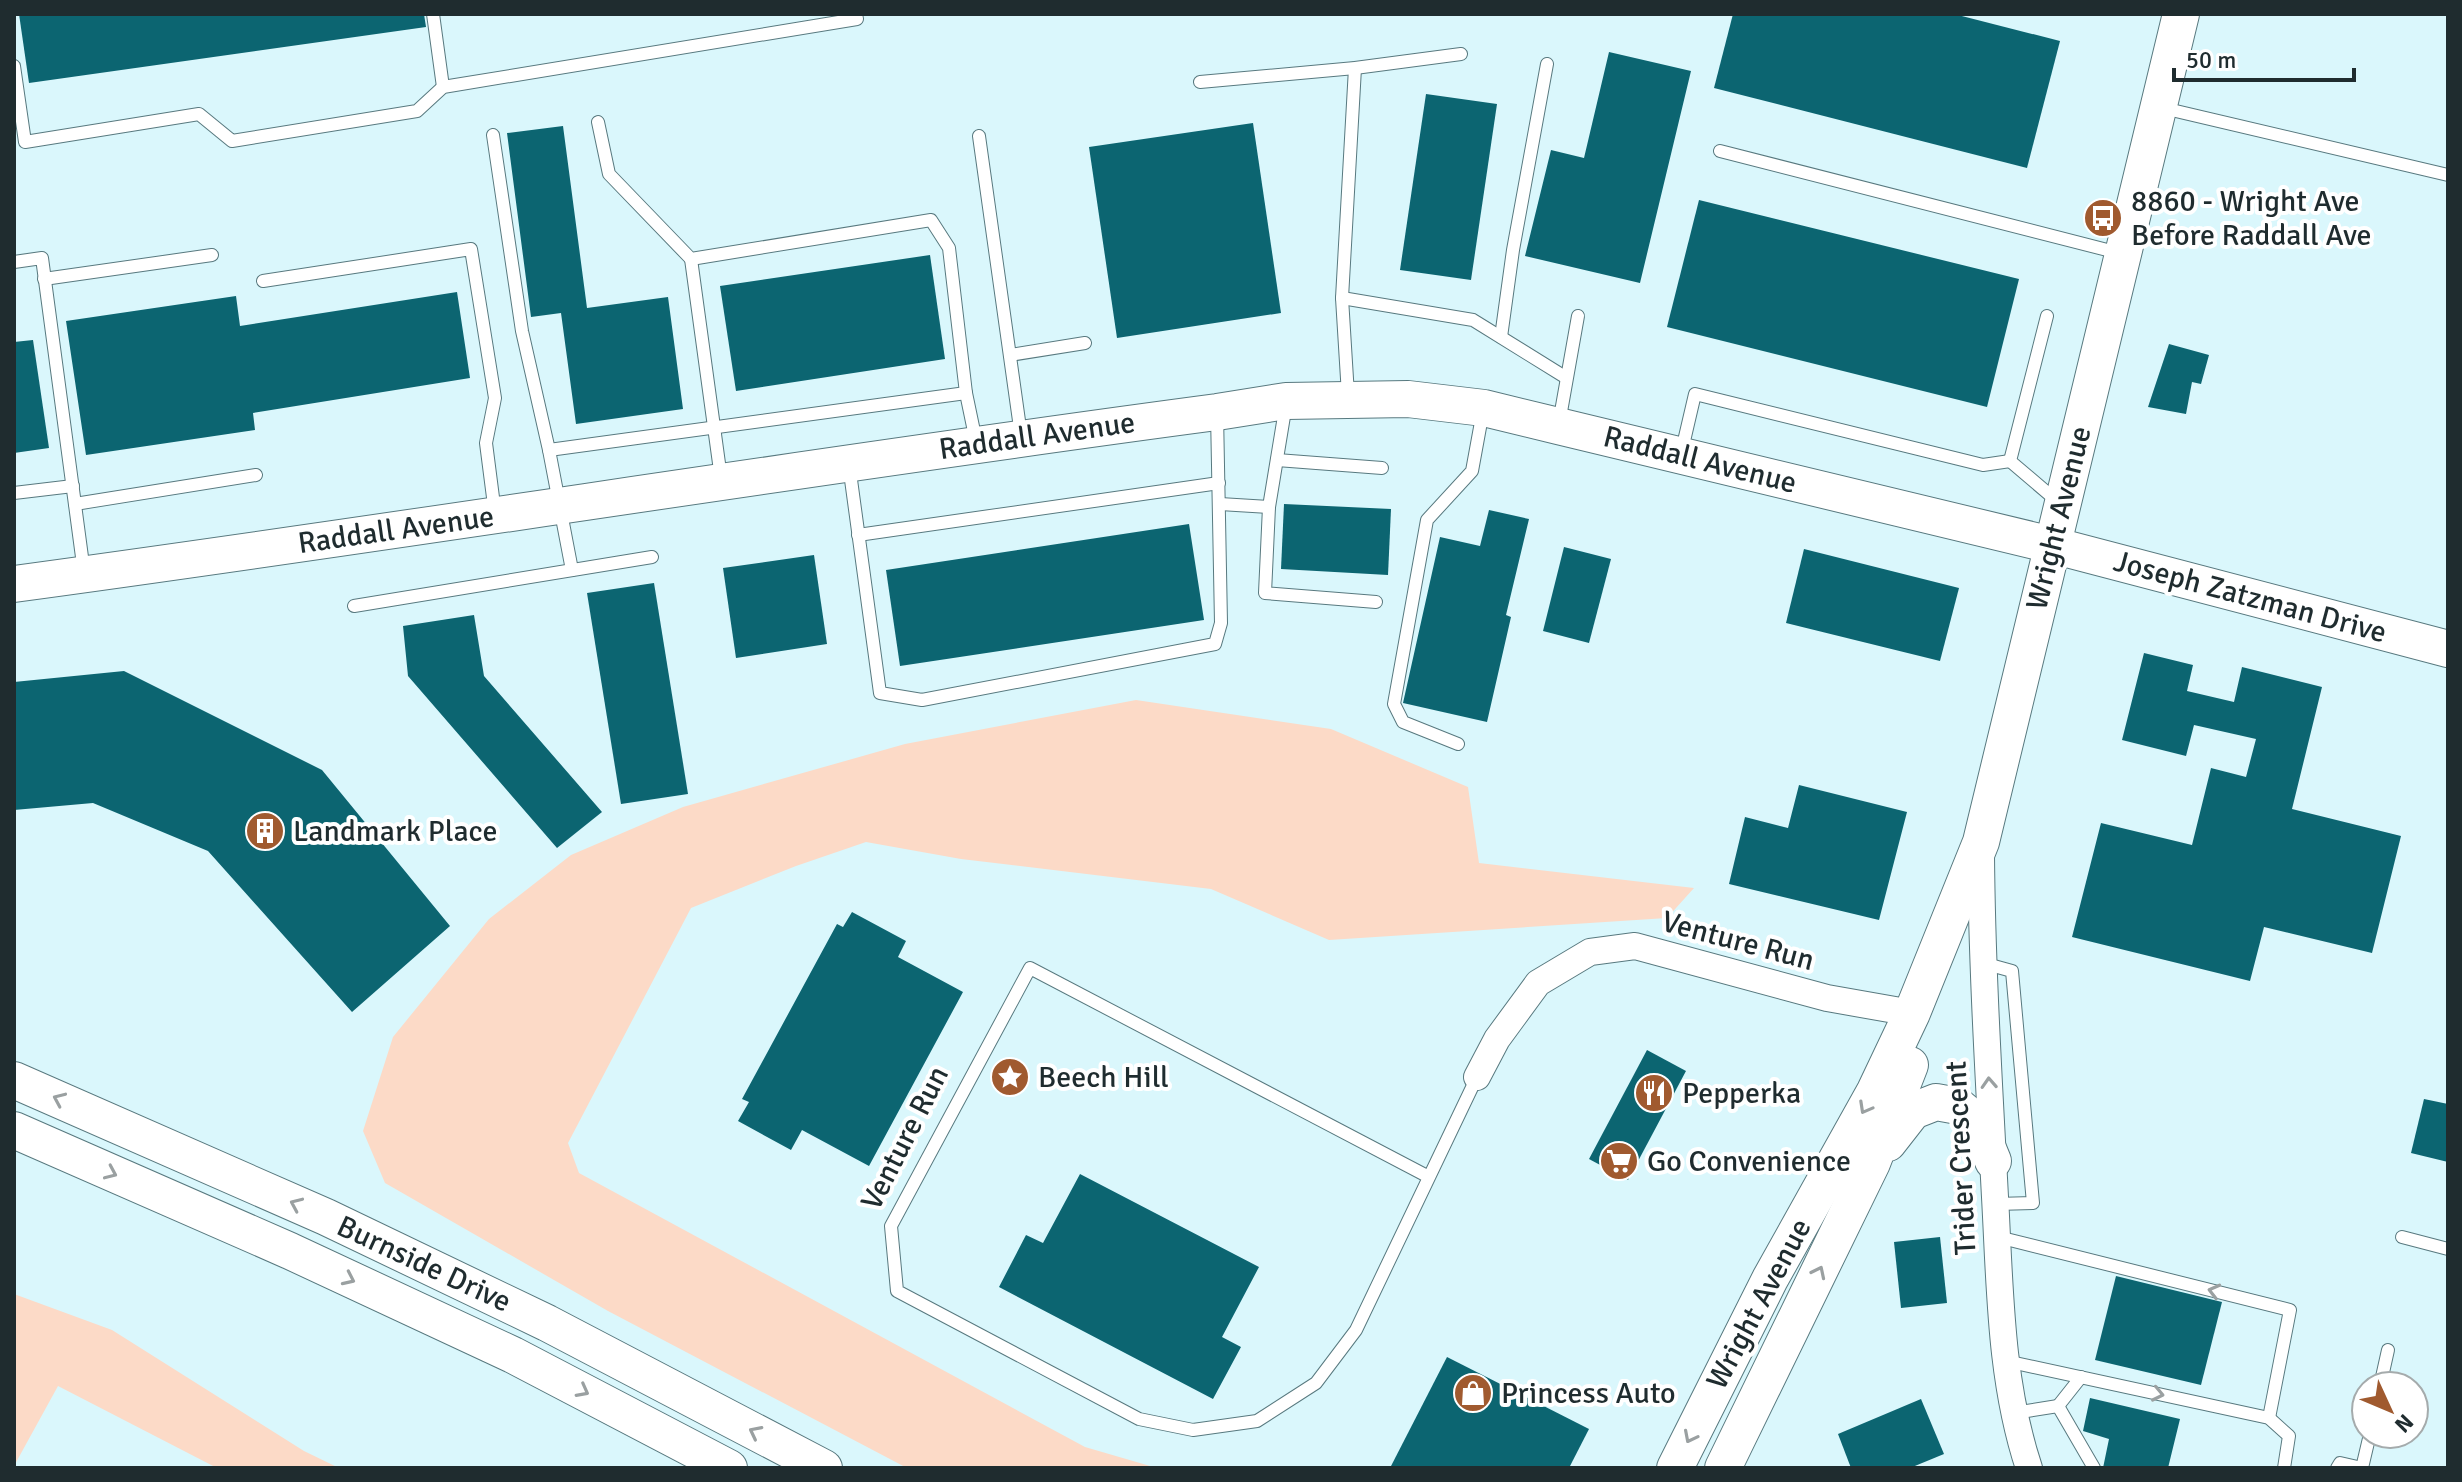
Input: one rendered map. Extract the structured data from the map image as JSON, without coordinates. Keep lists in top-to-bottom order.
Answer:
{
  "streets": {
    "main road": [
      "Raddall Avenue",
      "Wright Avenue",
      "Joseph Zatzman Drive",
      "Burnside Drive"
    ],
    "street": ["Venture Run", "Trider Crescent"]
  },
  "crossings": [
    ["Raddall Avenue", "Wright Avenue"],
    ["Raddall Avenue", "Joseph Zatzman Drive"],
    ["Wright Avenue", "Joseph Zatzman Drive"],
    ["Wright Avenue", "Venture Run"],
    ["Wright Avenue", "Trider Crescent"]
  ],
  "places": {
    "bus stop": ["8860 - Wright Ave Before Raddall Ave"],
    "building": ["Landmark Place"],
    "place": ["Beech Hill"],
    "restaurant": ["Pepperka"],
    "supermarket": ["Go Convenience"],
    "shop": ["Princess Auto"]
  },
  "scale_bar": "50 m",
  "north": "bottom right"
}
